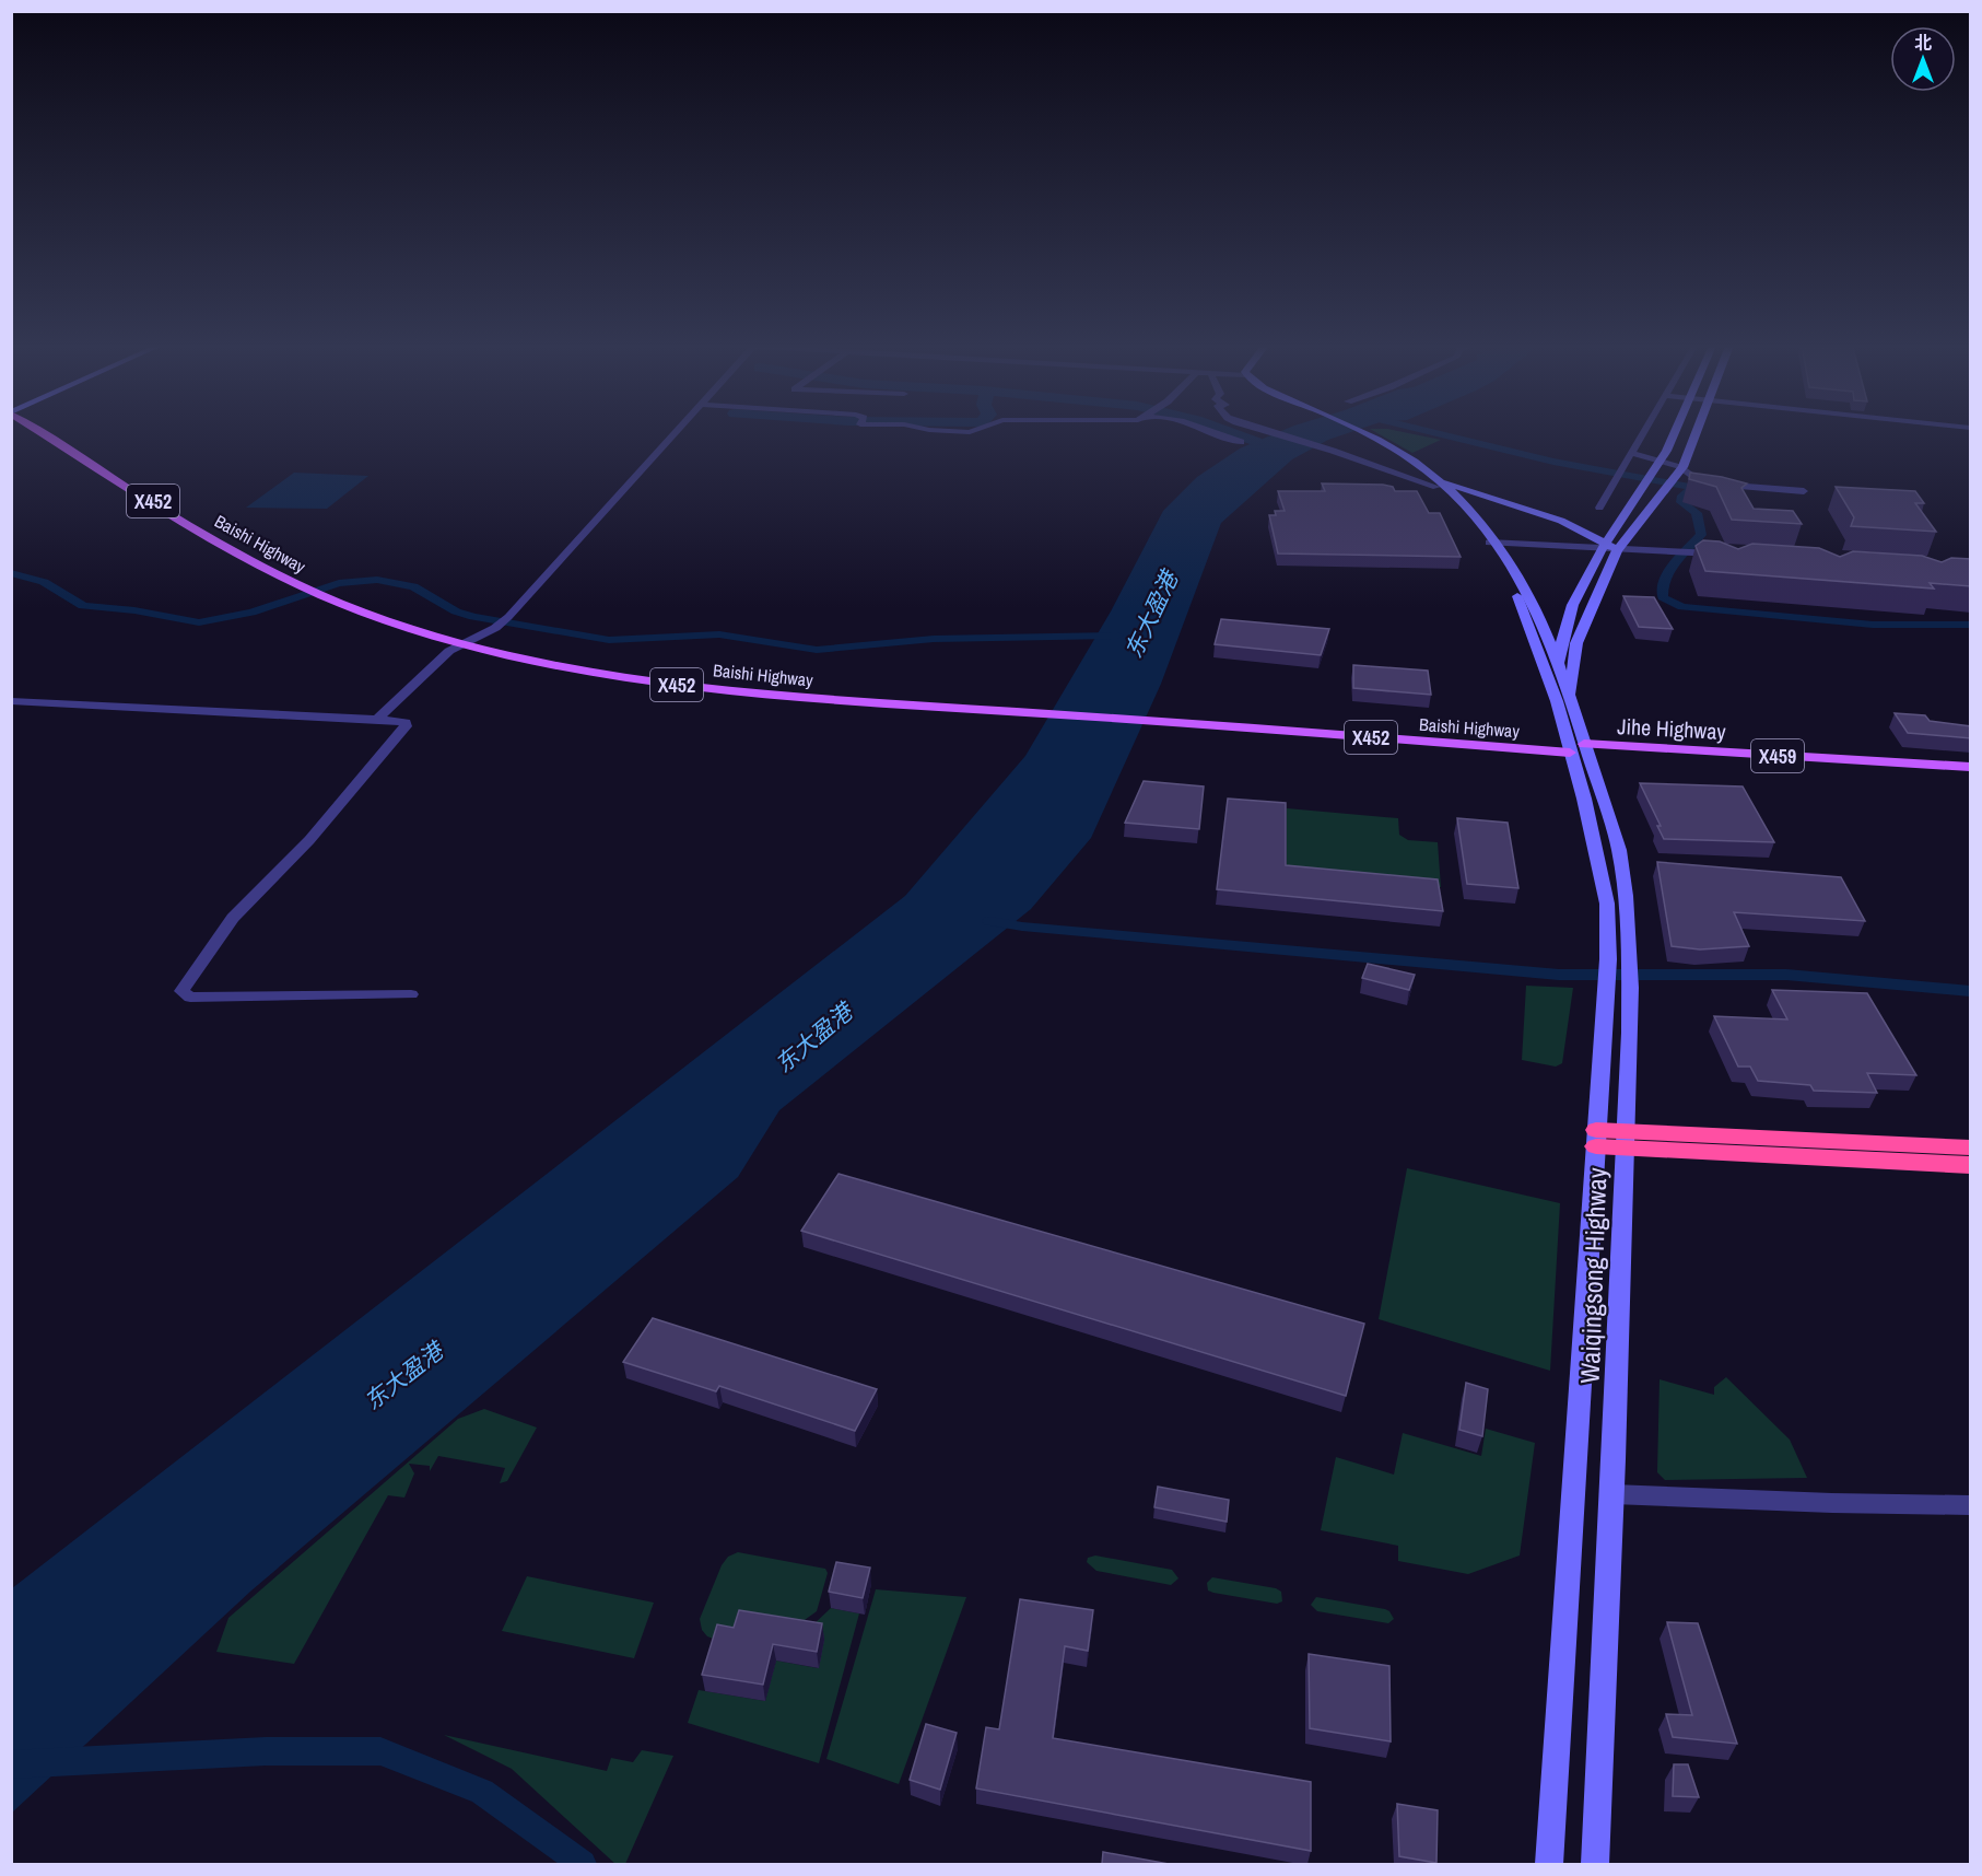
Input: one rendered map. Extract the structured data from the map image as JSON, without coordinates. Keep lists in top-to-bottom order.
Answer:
{
  "streets": {
    "main road": [
      "X452",
      "Baishi Highway",
      "Jihe Highway",
      "X459",
      "Waiqingsong Highway"
    ]
  },
  "crossings": [
    ["Baishi Highway", "Jihe Highway"],
    ["Baishi Highway", "Waiqingsong Highway"],
    ["Jihe Highway", "Waiqingsong Highway"]
  ],
  "water": ["东大盈港"],
  "north": "top"
}
